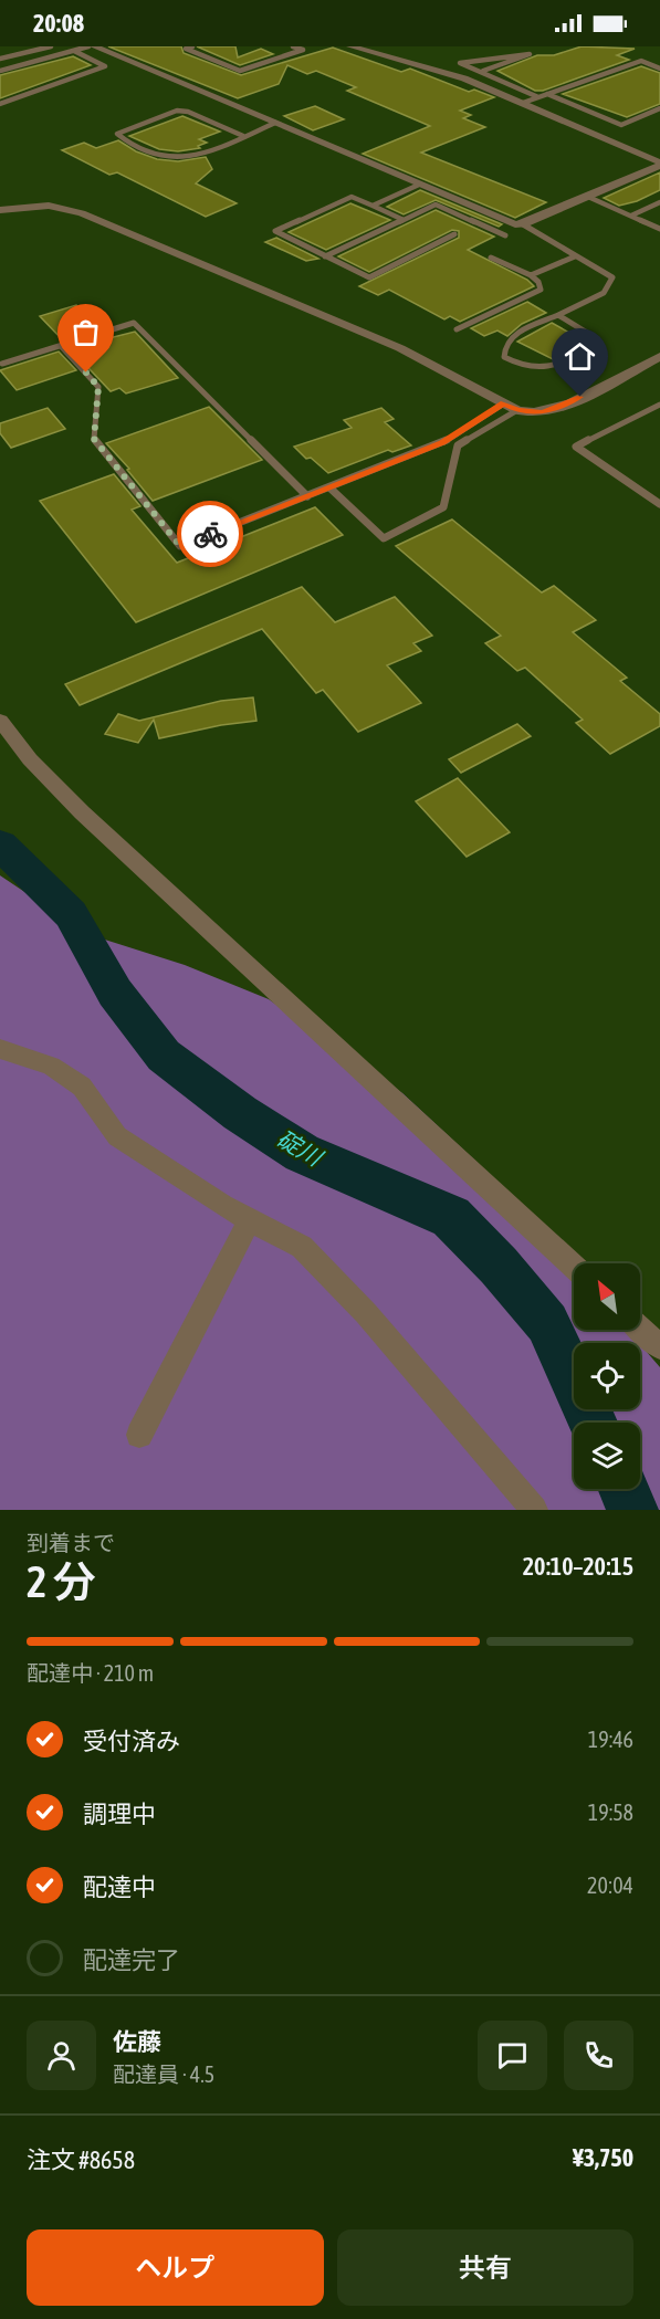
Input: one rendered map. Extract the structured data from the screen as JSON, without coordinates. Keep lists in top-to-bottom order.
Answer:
{
  "water": ["碇川"],
  "north": "top left",
  "page": {
    "status": "20:08",
    "heading": ["2 分", "到着まで", "20:10–20:15"],
    "panel": [
      "佐藤",
      "配達員 · 4.5",
      "注文 #8658",
      "¥3,750"
    ],
    "bar": "配達中 · 210 m",
    "list": [
      ["受付済み", "19:46"],
      ["調理中", "19:58"],
      ["配達中", "20:04"],
      "配達完了"
    ],
    "buttons": ["ヘルプ", "共有"]
  }
}
